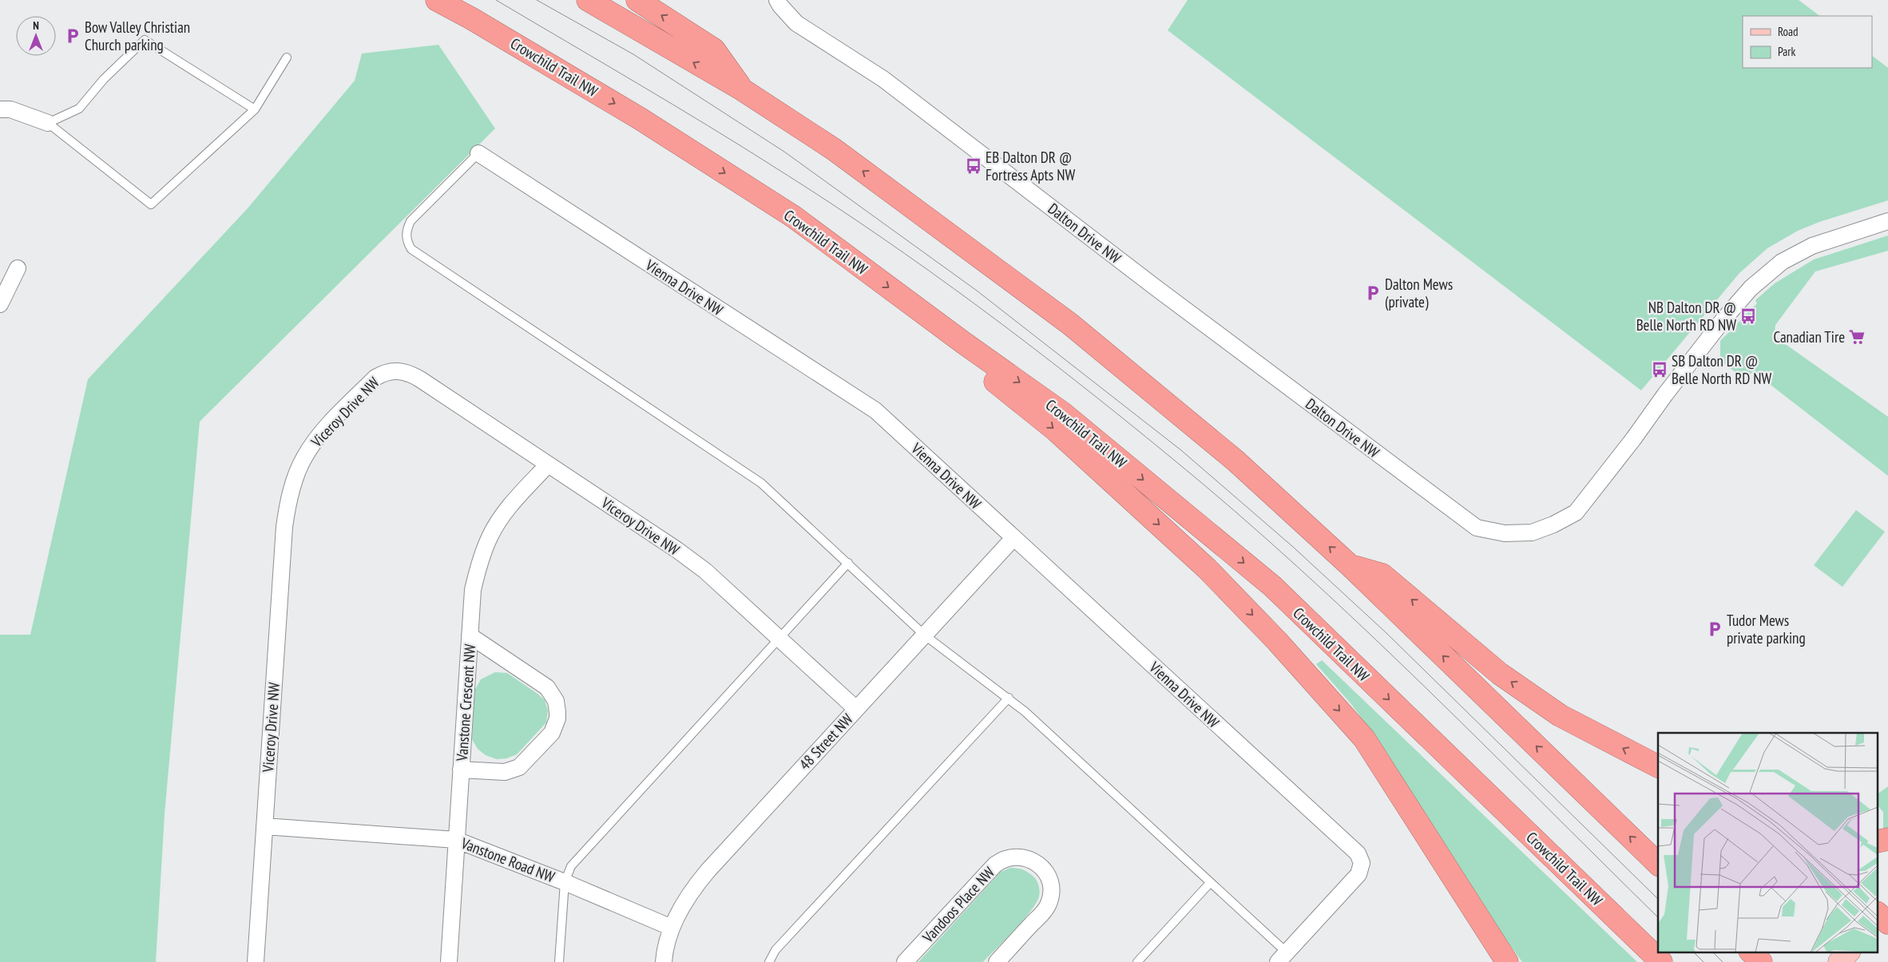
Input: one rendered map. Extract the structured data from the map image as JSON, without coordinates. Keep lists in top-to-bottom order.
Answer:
{
  "streets": {
    "highway": ["Crowchild Trail NW"],
    "street": [
      "Dalton Drive NW",
      "Vienna Drive NW",
      "Viceroy Drive NW",
      "Vanstone Crescent NW",
      "48 Street NW",
      "Vanstone Road NW",
      "Vandoos Place NW"
    ]
  },
  "crossings": [
    ["Vienna Drive NW", "48 Street NW"],
    ["Viceroy Drive NW", "Vanstone Crescent NW"],
    ["Viceroy Drive NW", "48 Street NW"],
    ["Viceroy Drive NW", "Vanstone Road NW"],
    ["Vanstone Crescent NW", "Vanstone Road NW"],
    ["48 Street NW", "Vanstone Road NW"]
  ],
  "places": {
    "parking": ["Bow Valley Christian Church parking", "Dalton Mews (private)", "Tudor Mews private parking"],
    "bus stop": ["EB Dalton DR @ Fortress Apts NW", "NB Dalton DR @ Belle North RD NW", "SB Dalton DR @ Belle North RD NW"],
    "supermarket": ["Canadian Tire"]
  },
  "legend": ["Road", "Park"],
  "north": "top"
}
